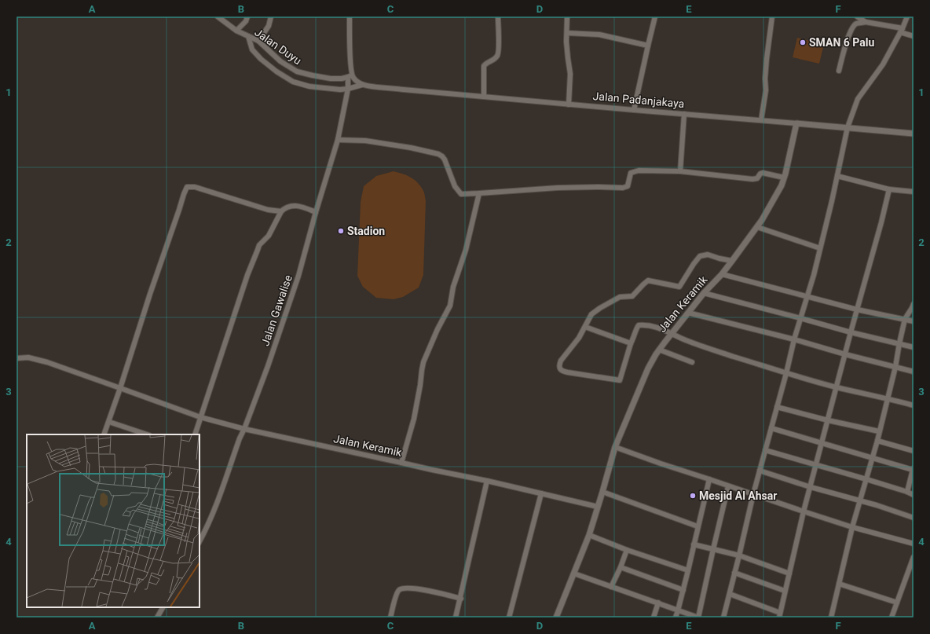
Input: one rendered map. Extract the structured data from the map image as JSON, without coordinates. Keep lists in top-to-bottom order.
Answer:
{
  "streets": {
    "street": [
      "Jalan Duyu",
      "Jalan Padanjakaya",
      "Jalan Keramik",
      "Jalan Gawalise"
    ]
  },
  "crossings": [
    ["Jalan Duyu", "Jalan Gawalise"],
    ["Jalan Padanjakaya", "Jalan Keramik"],
    ["Jalan Keramik", "Jalan Gawalise"]
  ],
  "places": ["SMAN 6 Palu", "Stadion", "Mesjid Al Ahsar"],
  "grid": {
    "columns": [
      "A",
      "B",
      "C",
      "D",
      "E",
      "F"
    ],
    "rows": [
      "1",
      "2",
      "3",
      "4"
    ]
  }
}
